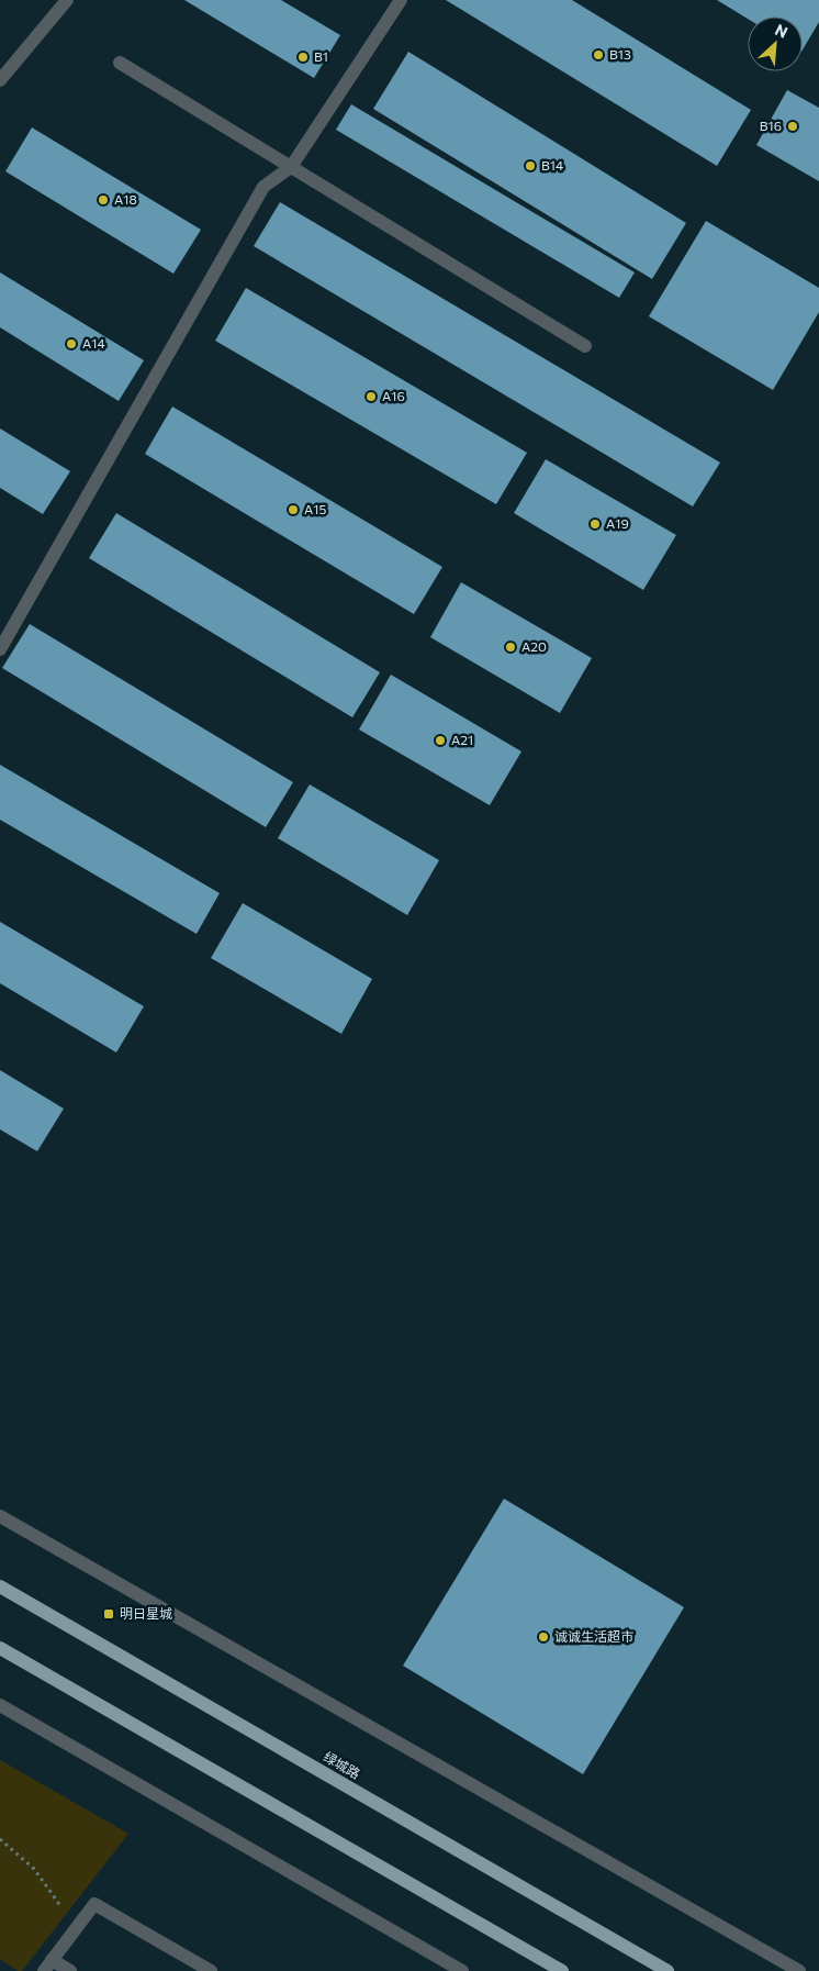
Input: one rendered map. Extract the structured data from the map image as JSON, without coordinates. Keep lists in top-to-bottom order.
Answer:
{
  "streets": {
    "main road": ["绿城路"]
  },
  "places": {
    "other": [
      "B13",
      "B1",
      "B16",
      "B14",
      "A18",
      "A14",
      "A16",
      "A15",
      "A19",
      "A20",
      "A21",
      "诚诚生活超市"
    ],
    "transit": ["明日星城"]
  },
  "north": "top right"
}
